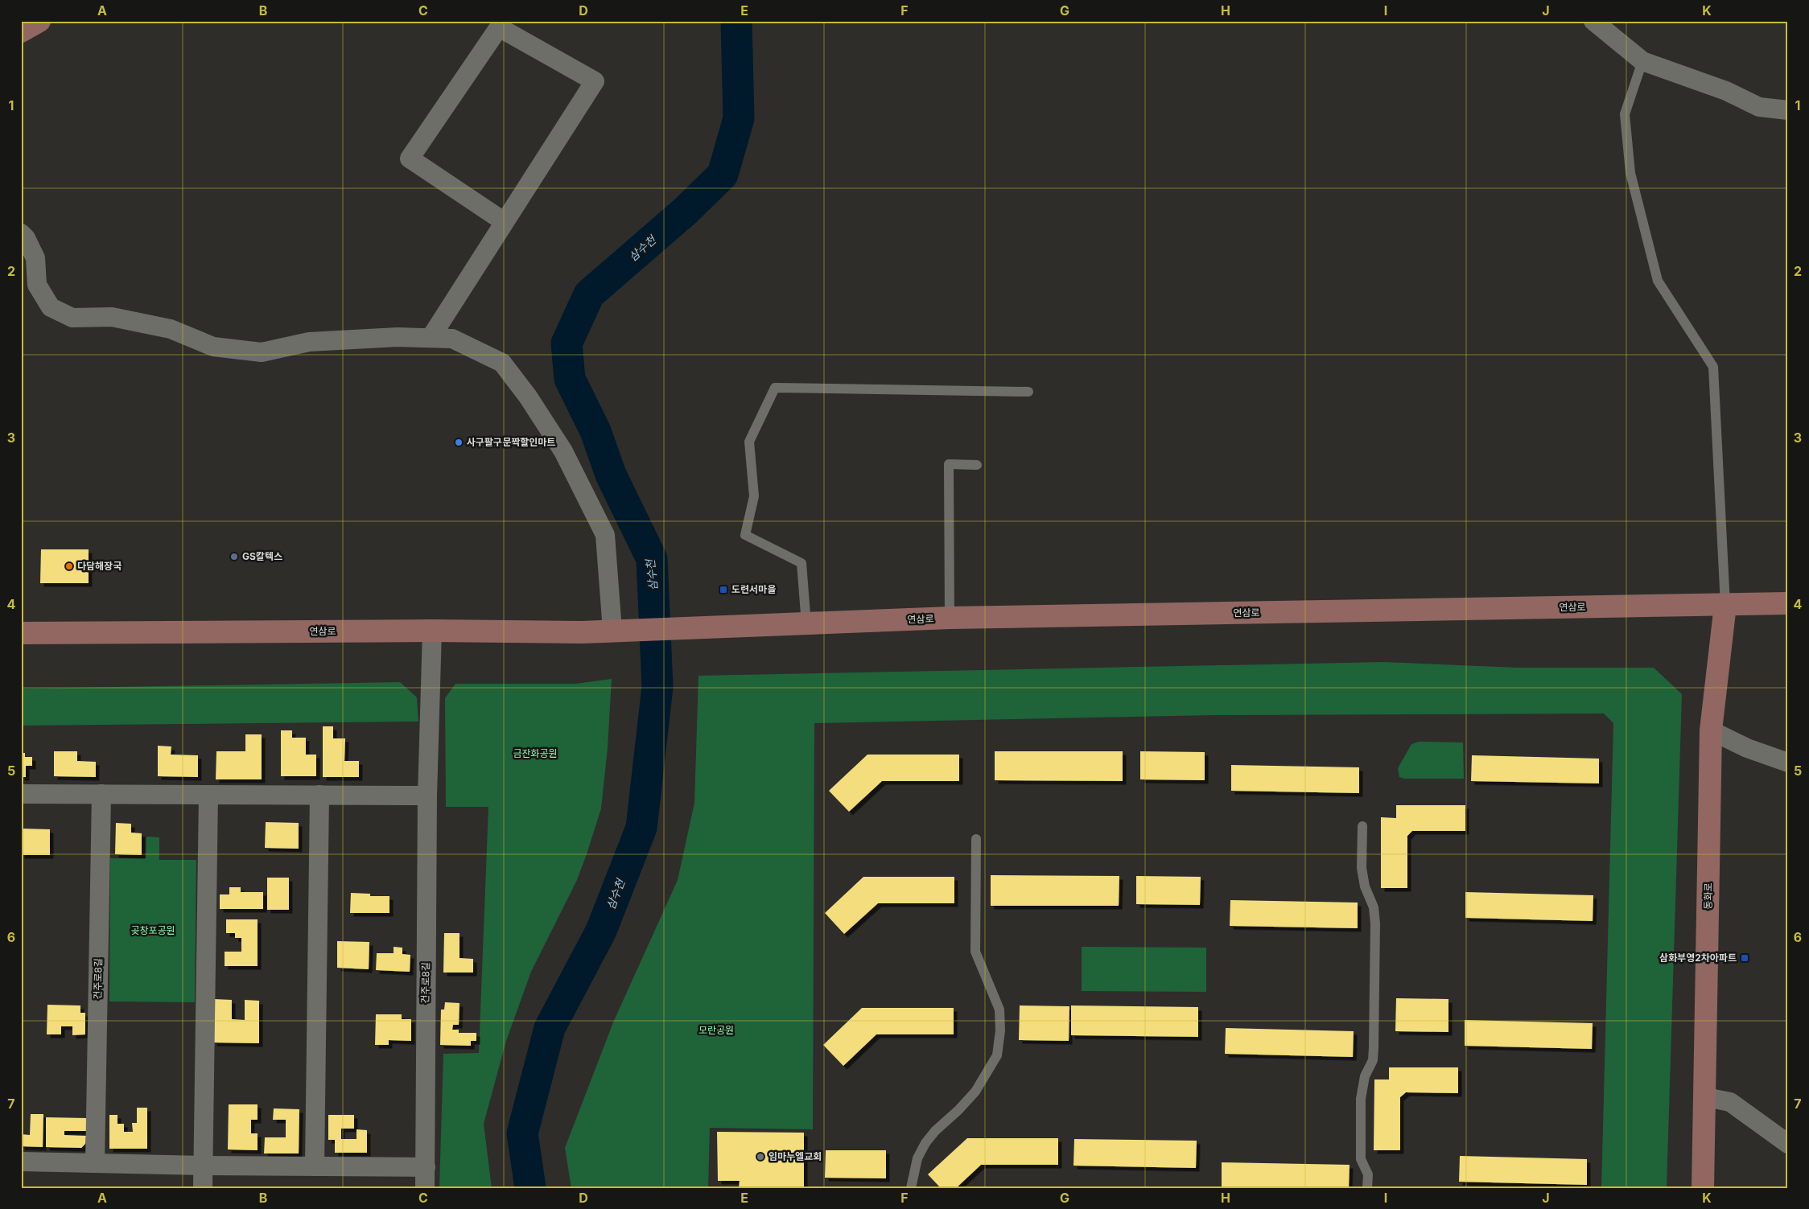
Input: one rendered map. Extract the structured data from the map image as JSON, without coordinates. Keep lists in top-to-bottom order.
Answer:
{
  "streets": {
    "main road": ["연삼로", "동화로"],
    "street": ["건주로8길"]
  },
  "crossings": [
    ["연삼로", "동화로"],
    ["연삼로", "건주로8길"]
  ],
  "water": ["삼수천"],
  "parks": ["금잔화공원", "곶창포공원", "모란공원"],
  "places": {
    "other": [
      "사구팔구문짝할인마트",
      "GS칼텍스",
      "다담해장국",
      "임마누엘교회"
    ],
    "transit": ["도련서마을", "삼화부영2차아파트"]
  },
  "grid": {
    "columns": [
      "A",
      "B",
      "C",
      "D",
      "E",
      "F",
      "G",
      "H",
      "I",
      "J",
      "K"
    ],
    "rows": [
      "1",
      "2",
      "3",
      "4",
      "5",
      "6",
      "7"
    ]
  }
}
